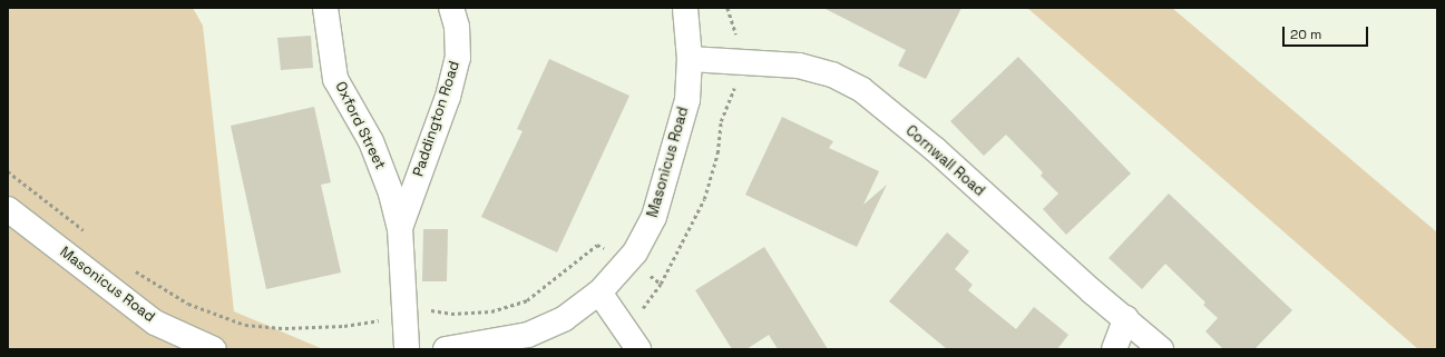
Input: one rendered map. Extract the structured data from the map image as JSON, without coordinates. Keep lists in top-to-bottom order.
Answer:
{
  "streets": {
    "street": [
      "Paddington Road",
      "Oxford Street",
      "Cornwall Road",
      "Masonicus Road"
    ]
  },
  "crossings": [
    ["Paddington Road", "Oxford Street"],
    ["Cornwall Road", "Masonicus Road"]
  ],
  "scale_bar": "20 m"
}
